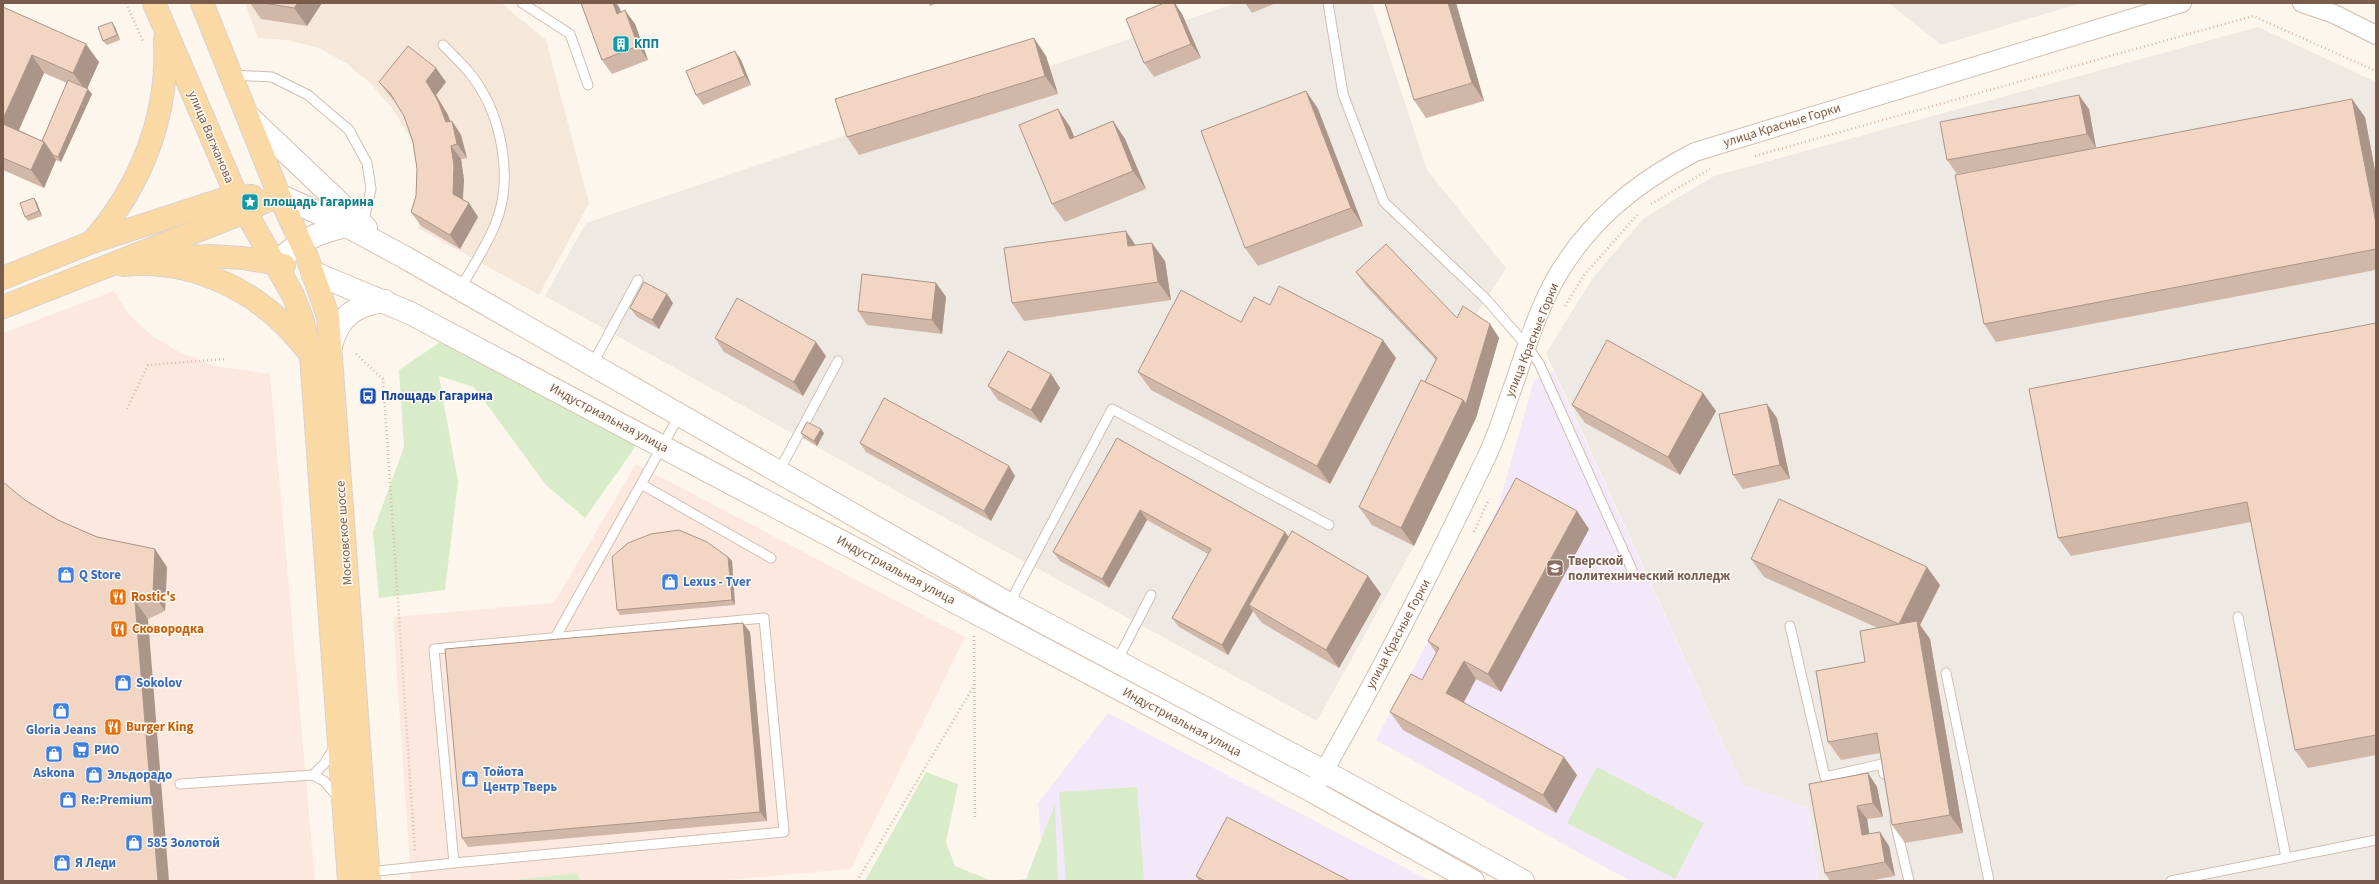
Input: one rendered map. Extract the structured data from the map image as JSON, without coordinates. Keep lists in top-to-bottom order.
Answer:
{
  "streets": {
    "main road": ["улица Вагжанова", "Московское шоссе"],
    "street": ["улица Красные Горки", "Индустриальная улица"]
  },
  "crossings": [
    ["улица Красные Горки", "Индустриальная улица"],
    ["улица Вагжанова", "Московское шоссе"],
    ["Индустриальная улица", "Московское шоссе"]
  ],
  "places": {
    "building": ["КПП"],
    "place": ["площадь Гагарина"],
    "bus stop": ["Площадь Гагарина"],
    "school or university": ["Тверской политехнический колледж"],
    "shop": [
      "Q Store",
      "Lexus - Tver",
      "Sokolov",
      "Gloria Jeans",
      "Askona",
      "Эльдорадо",
      "Тойота Центр Тверь",
      "Re:Premium",
      "585 Золотой",
      "Я Леди"
    ],
    "restaurant": ["Rostic's", "Сковородка", "Burger King"],
    "supermarket": ["РИО"]
  }
}
